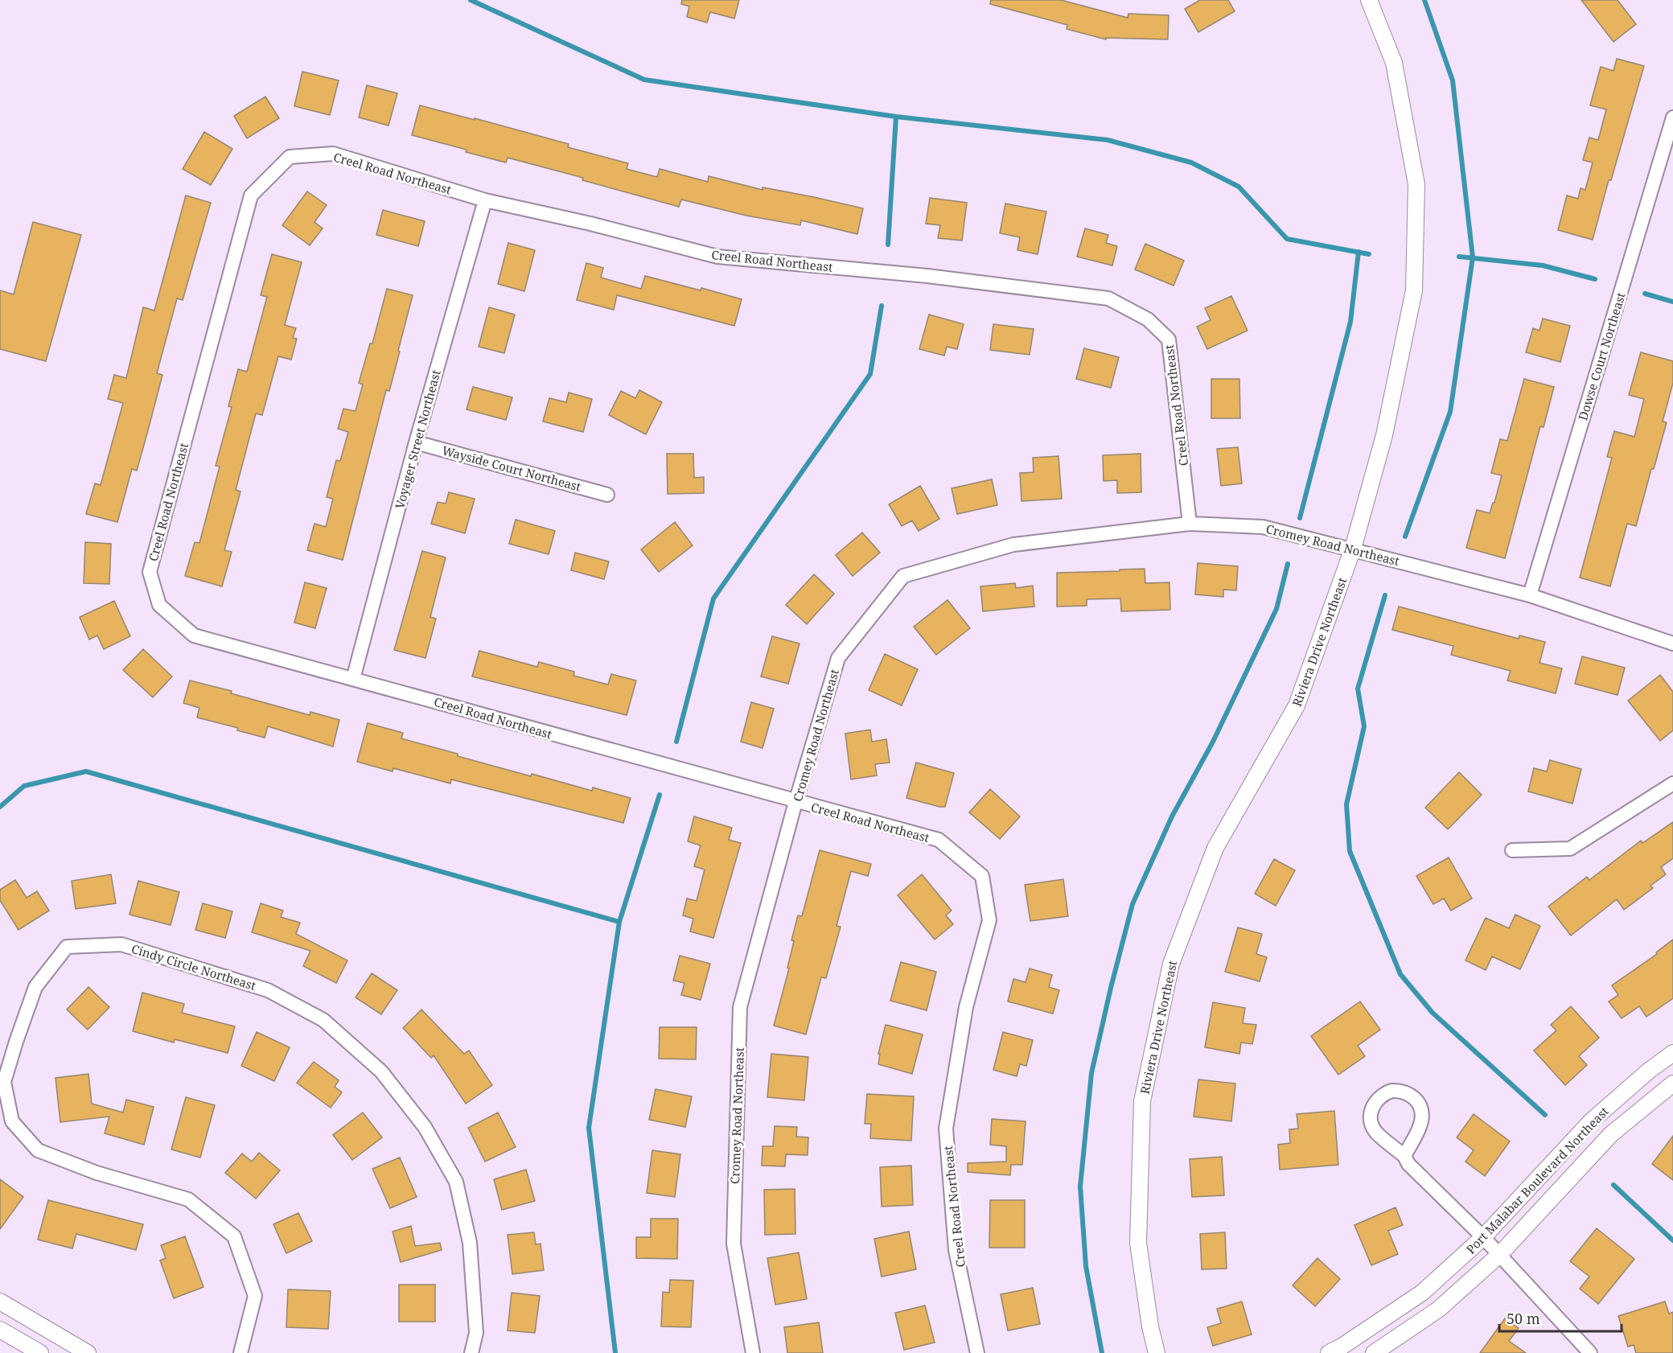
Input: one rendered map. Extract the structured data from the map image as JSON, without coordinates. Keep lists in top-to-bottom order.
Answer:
{
  "streets": {
    "street": [
      "Creel Road Northeast",
      "Dowse Court Northeast",
      "Voyager Street Northeast",
      "Wayside Court Northeast",
      "Cromey Road Northeast",
      "Riviera Drive Northeast",
      "Cindy Circle Northeast",
      "Port Malabar Boulevard Northeast"
    ]
  },
  "crossings": [
    ["Creel Road Northeast", "Voyager Street Northeast"],
    ["Creel Road Northeast", "Cromey Road Northeast"],
    ["Dowse Court Northeast", "Cromey Road Northeast"],
    ["Voyager Street Northeast", "Wayside Court Northeast"],
    ["Cromey Road Northeast", "Riviera Drive Northeast"]
  ],
  "scale_bar": "50 m"
}
